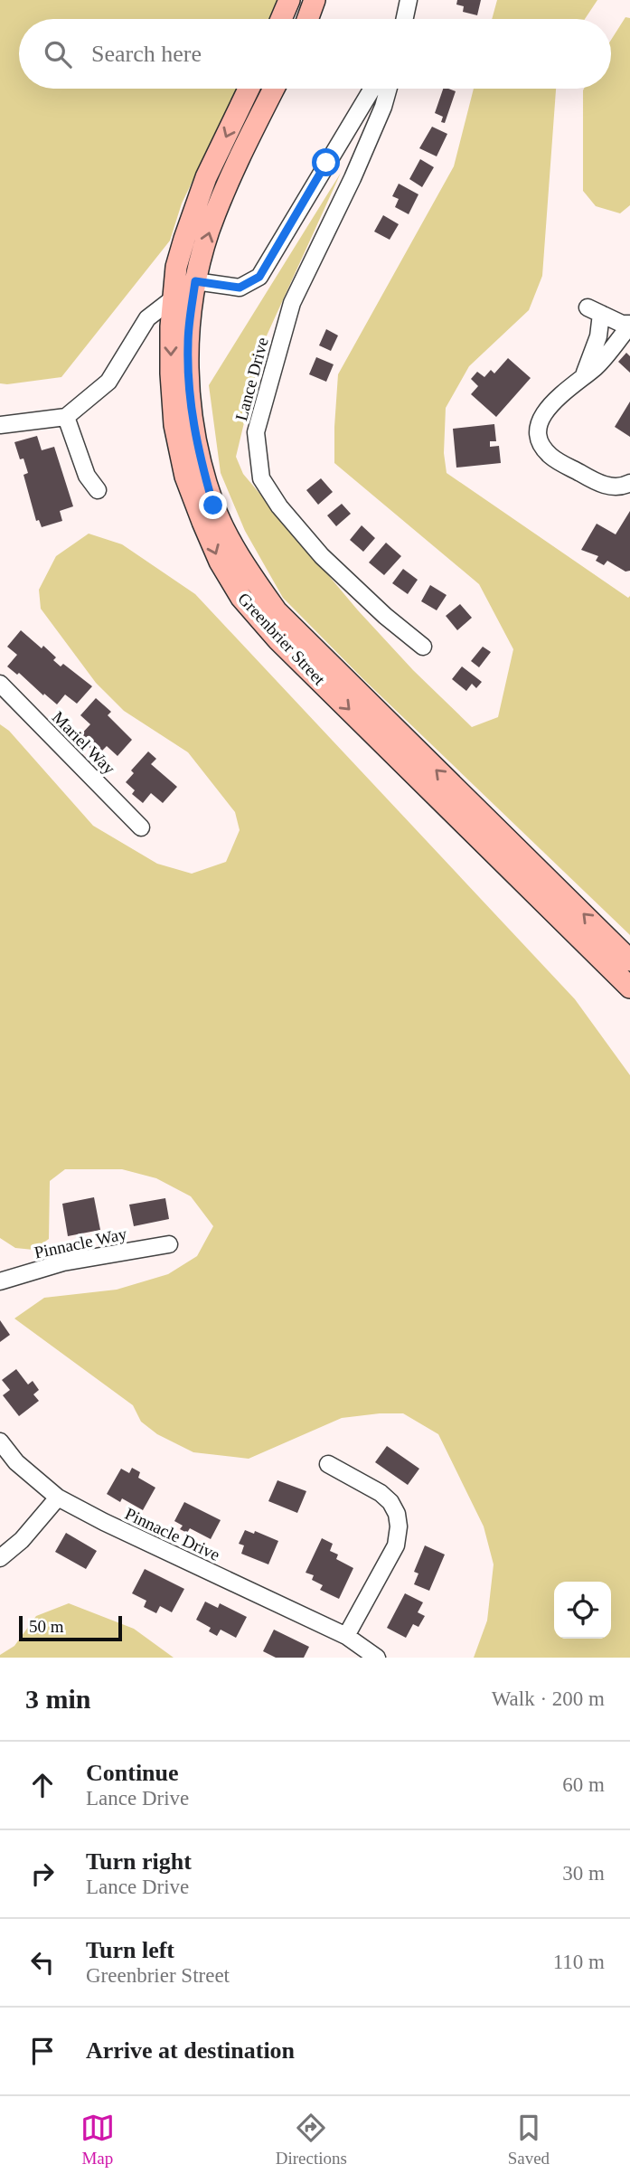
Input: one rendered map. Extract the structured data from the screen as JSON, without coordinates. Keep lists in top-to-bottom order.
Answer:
{
  "streets": {
    "main road": ["Greenbrier Street"],
    "street": [
      "Lance Drive",
      "Mariel Way",
      "Pinnacle Way",
      "Pinnacle Drive"
    ]
  },
  "scale_bar": "50 m",
  "page": {
    "search": "Search here",
    "scale": "50 m",
    "heading": ["3 min", "Walk · 200 m"],
    "list": [
      ["Continue", "Lance Drive", "60 m"],
      ["Turn right", "Lance Drive", "30 m"],
      ["Turn left", "Greenbrier Street", "110 m"],
      "Arrive at destination"
    ],
    "nav": ["Map", "Directions", "Saved"]
  }
}
